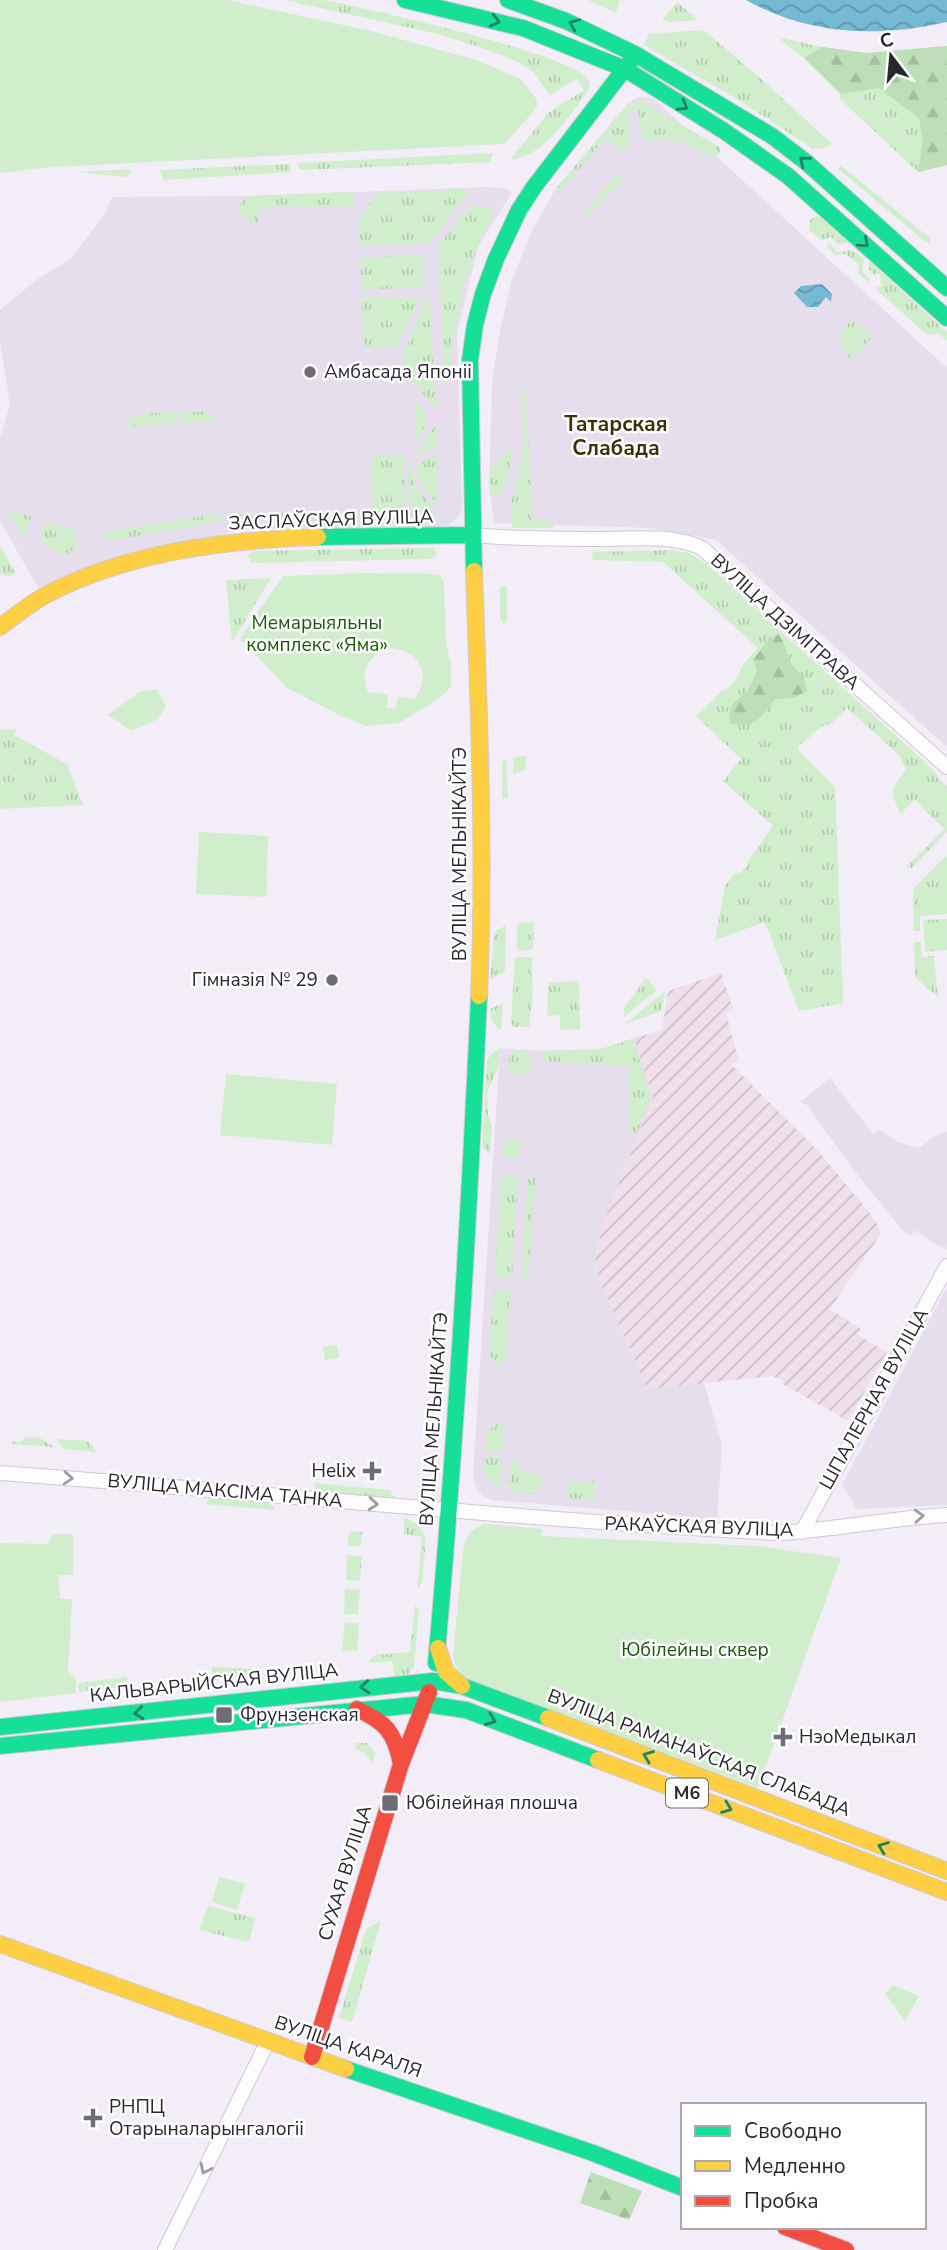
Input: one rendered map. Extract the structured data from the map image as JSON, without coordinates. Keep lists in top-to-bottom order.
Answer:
{
  "streets": {
    "main road": [
      "ЗАСЛАЎСКАЯ ВУЛІЦА",
      "ВУЛІЦА МЕЛЬНІКАЙТЭ",
      "КАЛЬВАРЫЙСКАЯ ВУЛІЦА",
      "ВУЛІЦА РАМАНАЎСКАЯ СЛАБАДА",
      "М6",
      "СУХАЯ ВУЛІЦА",
      "ВУЛІЦА КАРАЛЯ"
    ],
    "street": [
      "ВУЛІЦА ДЗІМІТРАВА",
      "ШПАЛЕРНАЯ ВУЛІЦА",
      "ВУЛІЦА МАКСІМА ТАНКА",
      "РАКАЎСКАЯ ВУЛІЦА"
    ]
  },
  "crossings": [
    ["ЗАСЛАЎСКАЯ ВУЛІЦА", "ВУЛІЦА ДЗІМІТРАВА"],
    ["ЗАСЛАЎСКАЯ ВУЛІЦА", "ВУЛІЦА МЕЛЬНІКАЙТЭ"],
    ["ВУЛІЦА ДЗІМІТРАВА", "ВУЛІЦА МЕЛЬНІКАЙТЭ"],
    ["ВУЛІЦА МЕЛЬНІКАЙТЭ", "ВУЛІЦА МАКСІМА ТАНКА"],
    ["ВУЛІЦА МЕЛЬНІКАЙТЭ", "РАКАЎСКАЯ ВУЛІЦА"],
    ["ВУЛІЦА МЕЛЬНІКАЙТЭ", "КАЛЬВАРЫЙСКАЯ ВУЛІЦА"],
    ["ВУЛІЦА МЕЛЬНІКАЙТЭ", "ВУЛІЦА РАМАНАЎСКАЯ СЛАБАДА"],
    ["ВУЛІЦА МЕЛЬНІКАЙТЭ", "М6"],
    ["ВУЛІЦА МЕЛЬНІКАЙТЭ", "СУХАЯ ВУЛІЦА"],
    ["ШПАЛЕРНАЯ ВУЛІЦА", "РАКАЎСКАЯ ВУЛІЦА"],
    ["ВУЛІЦА МАКСІМА ТАНКА", "РАКАЎСКАЯ ВУЛІЦА"],
    ["КАЛЬВАРЫЙСКАЯ ВУЛІЦА", "ВУЛІЦА РАМАНАЎСКАЯ СЛАБАДА"],
    ["КАЛЬВАРЫЙСКАЯ ВУЛІЦА", "М6"],
    ["КАЛЬВАРЫЙСКАЯ ВУЛІЦА", "СУХАЯ ВУЛІЦА"],
    ["М6", "СУХАЯ ВУЛІЦА"],
    ["СУХАЯ ВУЛІЦА", "ВУЛІЦА КАРАЛЯ"]
  ],
  "one_way": ["ВУЛІЦА МАКСІМА ТАНКА"],
  "districts": ["Татарская Слабада"],
  "parks": ["Мемарыяльны комплекс «Яма»", "Юбілейны сквер"],
  "places": {
    "other": ["Амбасада Японіі", "Гімназія № 29"],
    "health": ["Helix", "НэоМедыкал", "РНПЦ Отарыналарынгалогіі"],
    "transit": ["Фрунзенская", "Юбілейная плошча"]
  },
  "legend": ["Свободно", "Медленно", "Пробка"],
  "north": "top"
}
